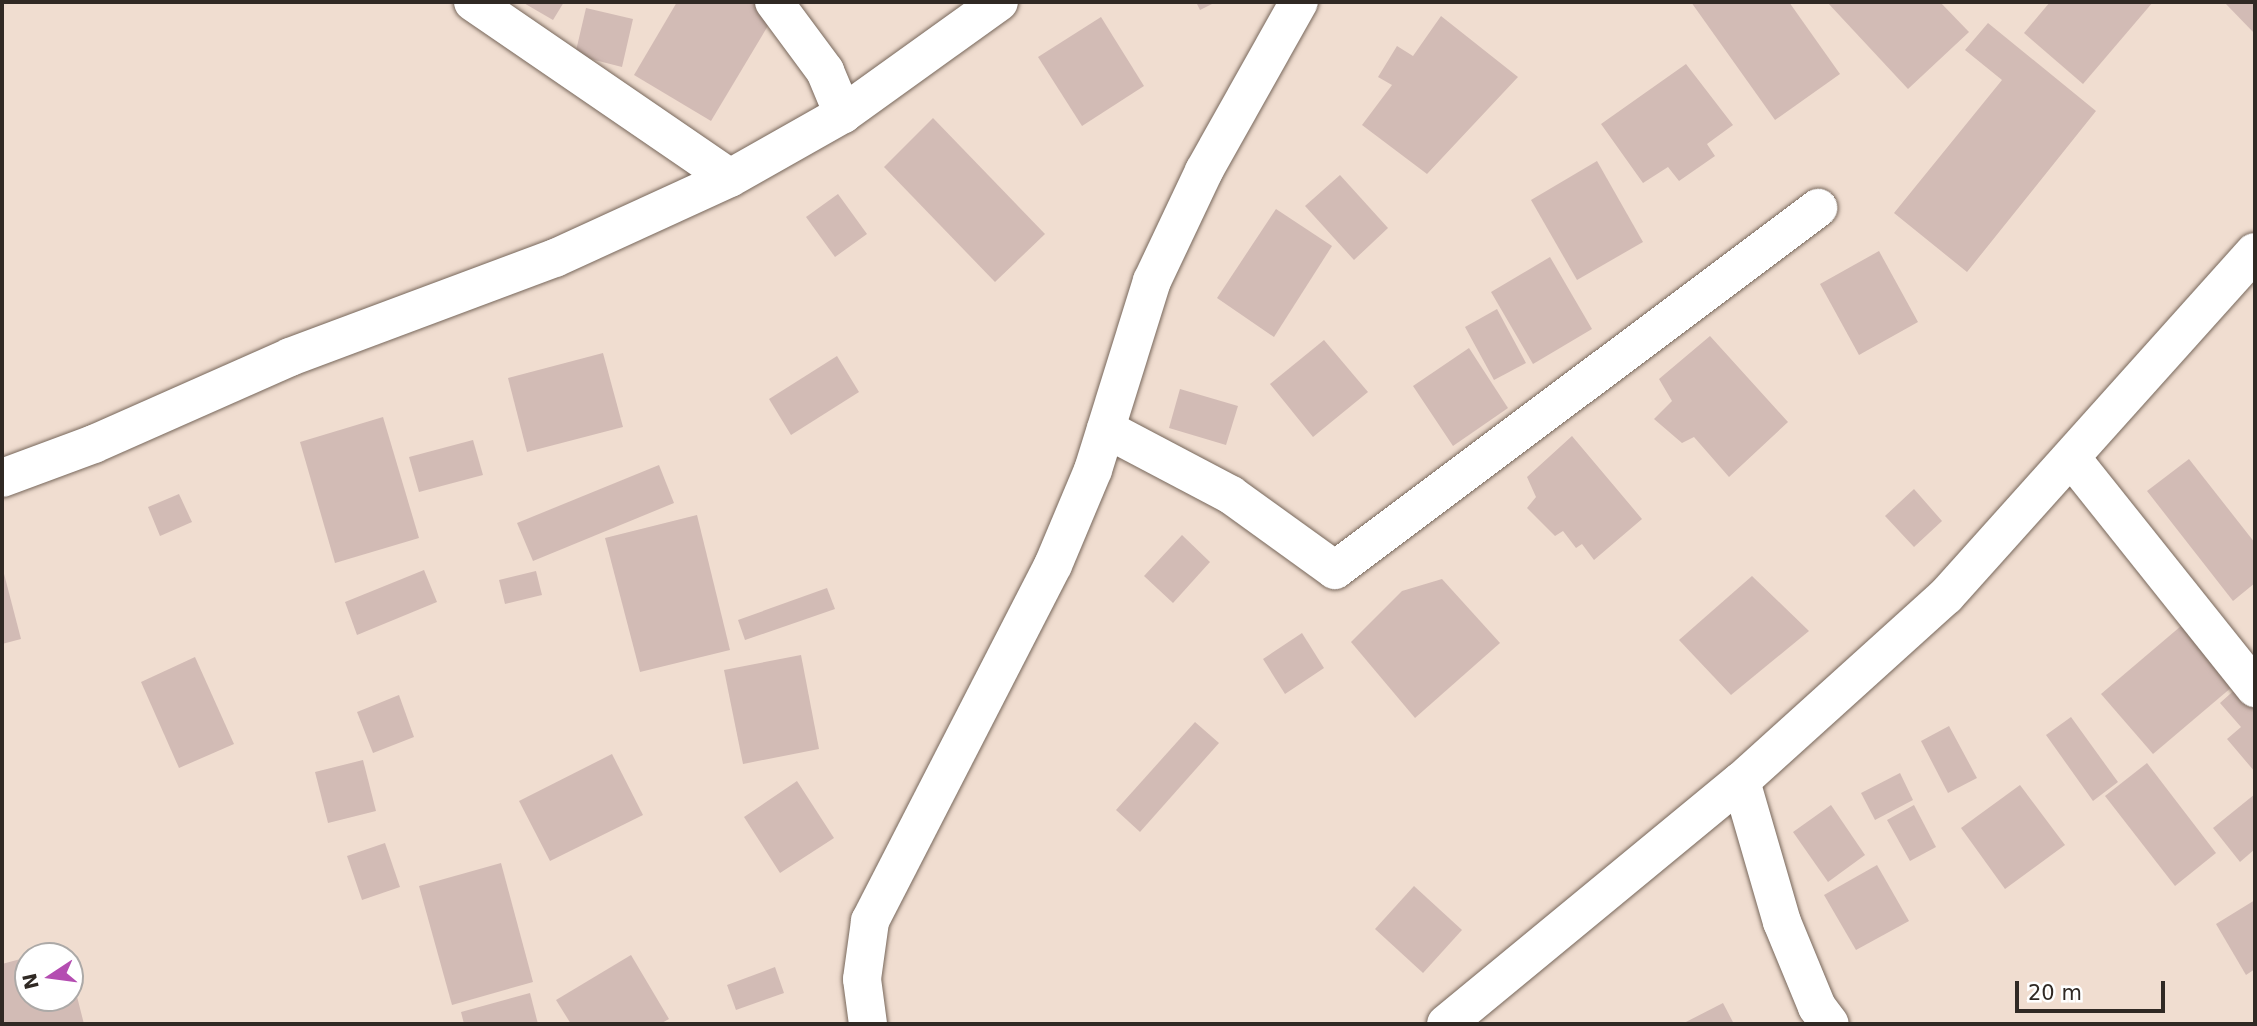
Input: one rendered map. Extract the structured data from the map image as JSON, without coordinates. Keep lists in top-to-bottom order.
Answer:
{
  "scale_bar": "20 m",
  "north": "left"
}
